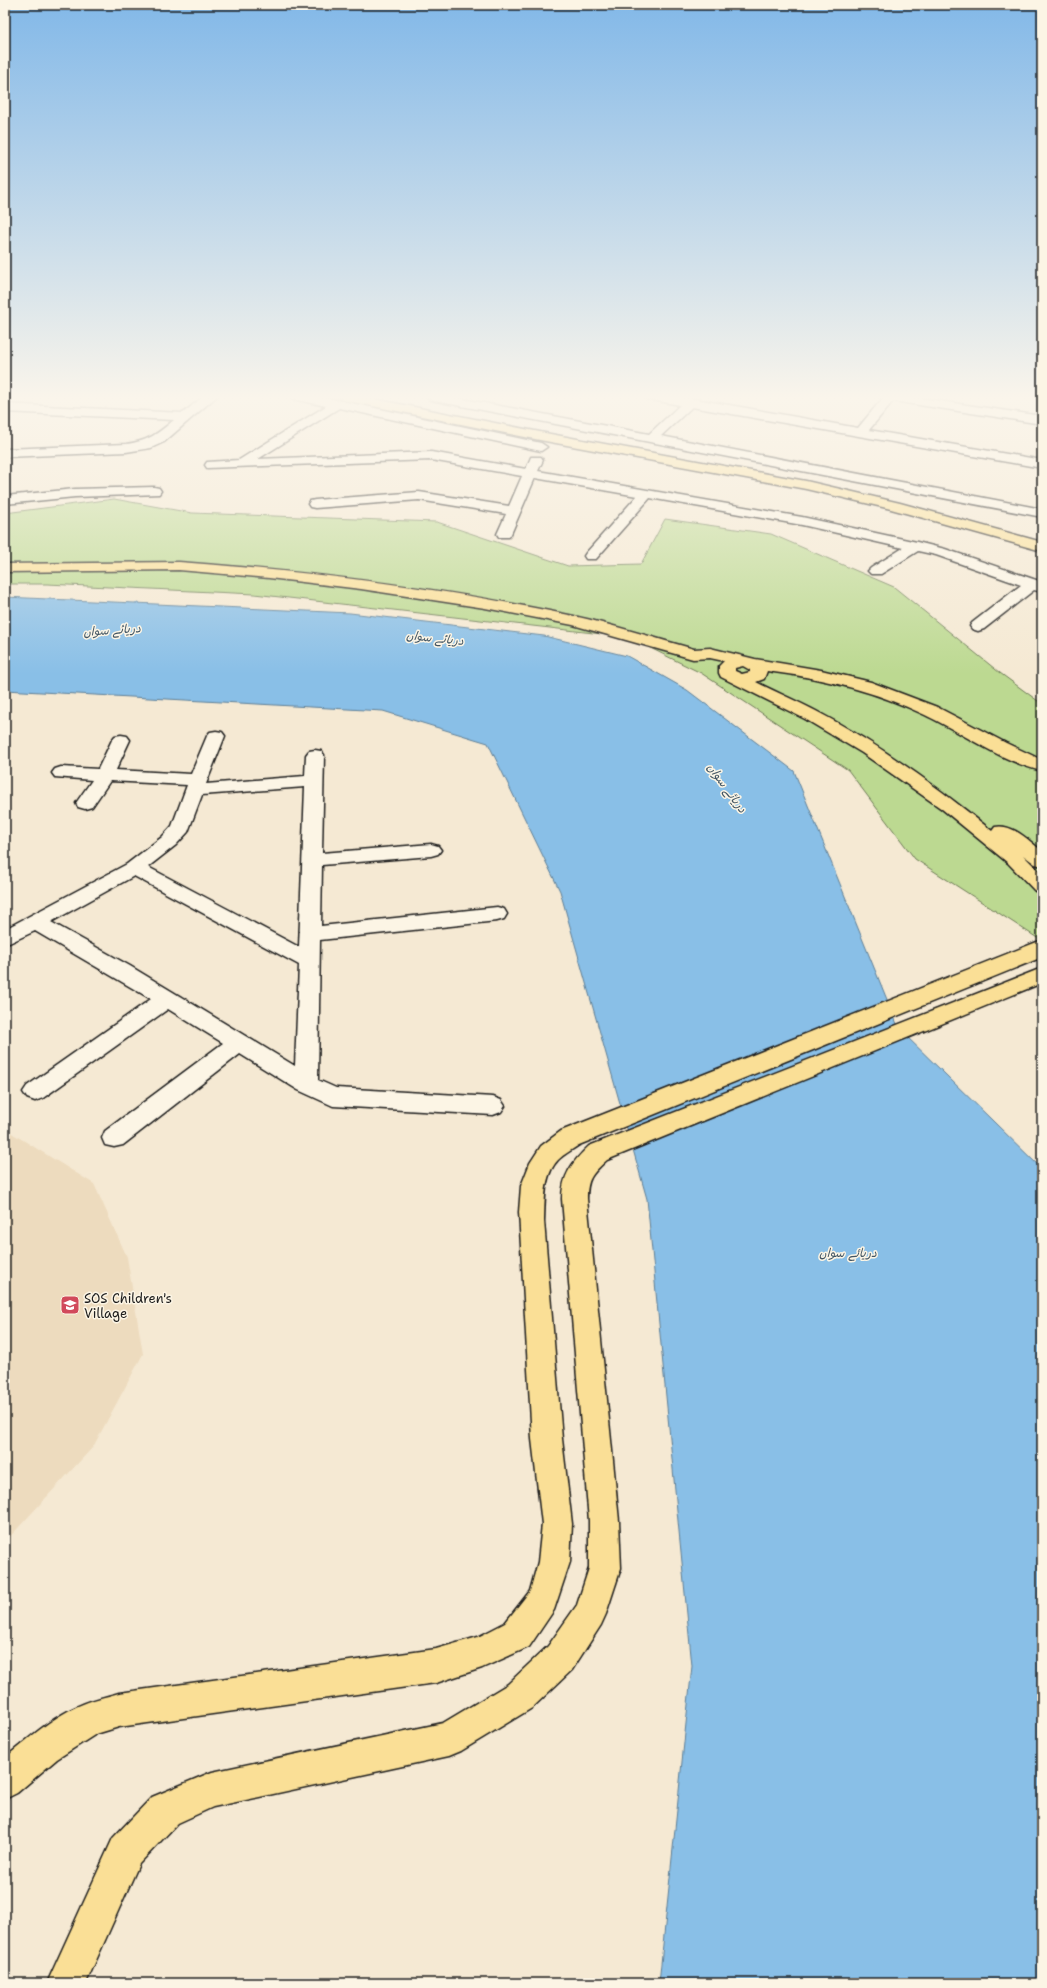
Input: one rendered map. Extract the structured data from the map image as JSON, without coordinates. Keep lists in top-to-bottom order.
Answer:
{
  "water": ["دریائے سواں"],
  "places": {
    "school or university": ["SOS Children's Village"]
  }
}
